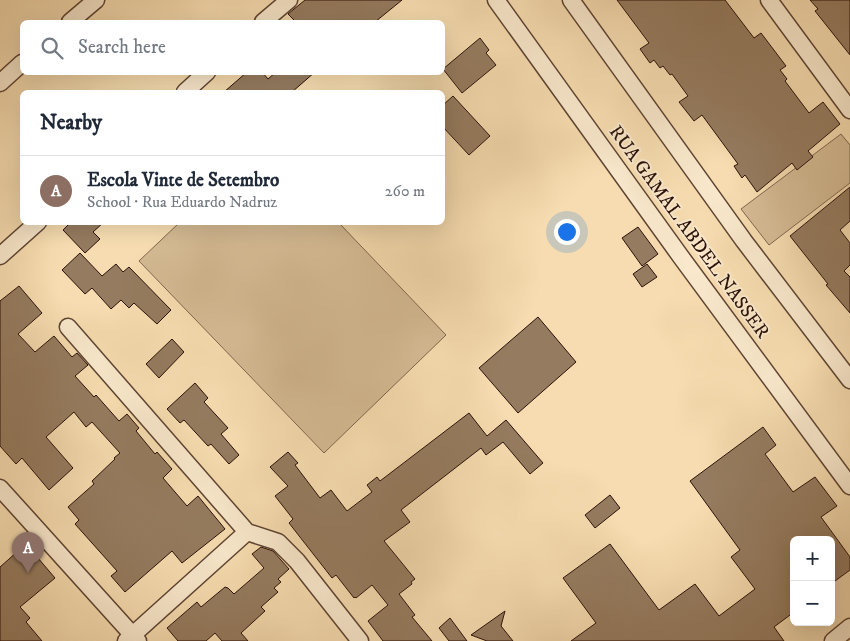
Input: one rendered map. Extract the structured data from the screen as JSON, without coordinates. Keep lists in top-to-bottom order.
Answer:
{
  "streets": {
    "street": ["RUA GAMAL ABDEL NASSER"]
  },
  "page": {
    "search": "Search here",
    "heading": "Nearby",
    "list": [
      {
        "mark": "A",
        "name": "Escola Vinte de Setembro",
        "note": "School · Rua Eduardo Nadruz",
        "value": "260 m"
      }
    ],
    "pins": "A",
    "map_buttons": ["+", "−"]
  }
}
